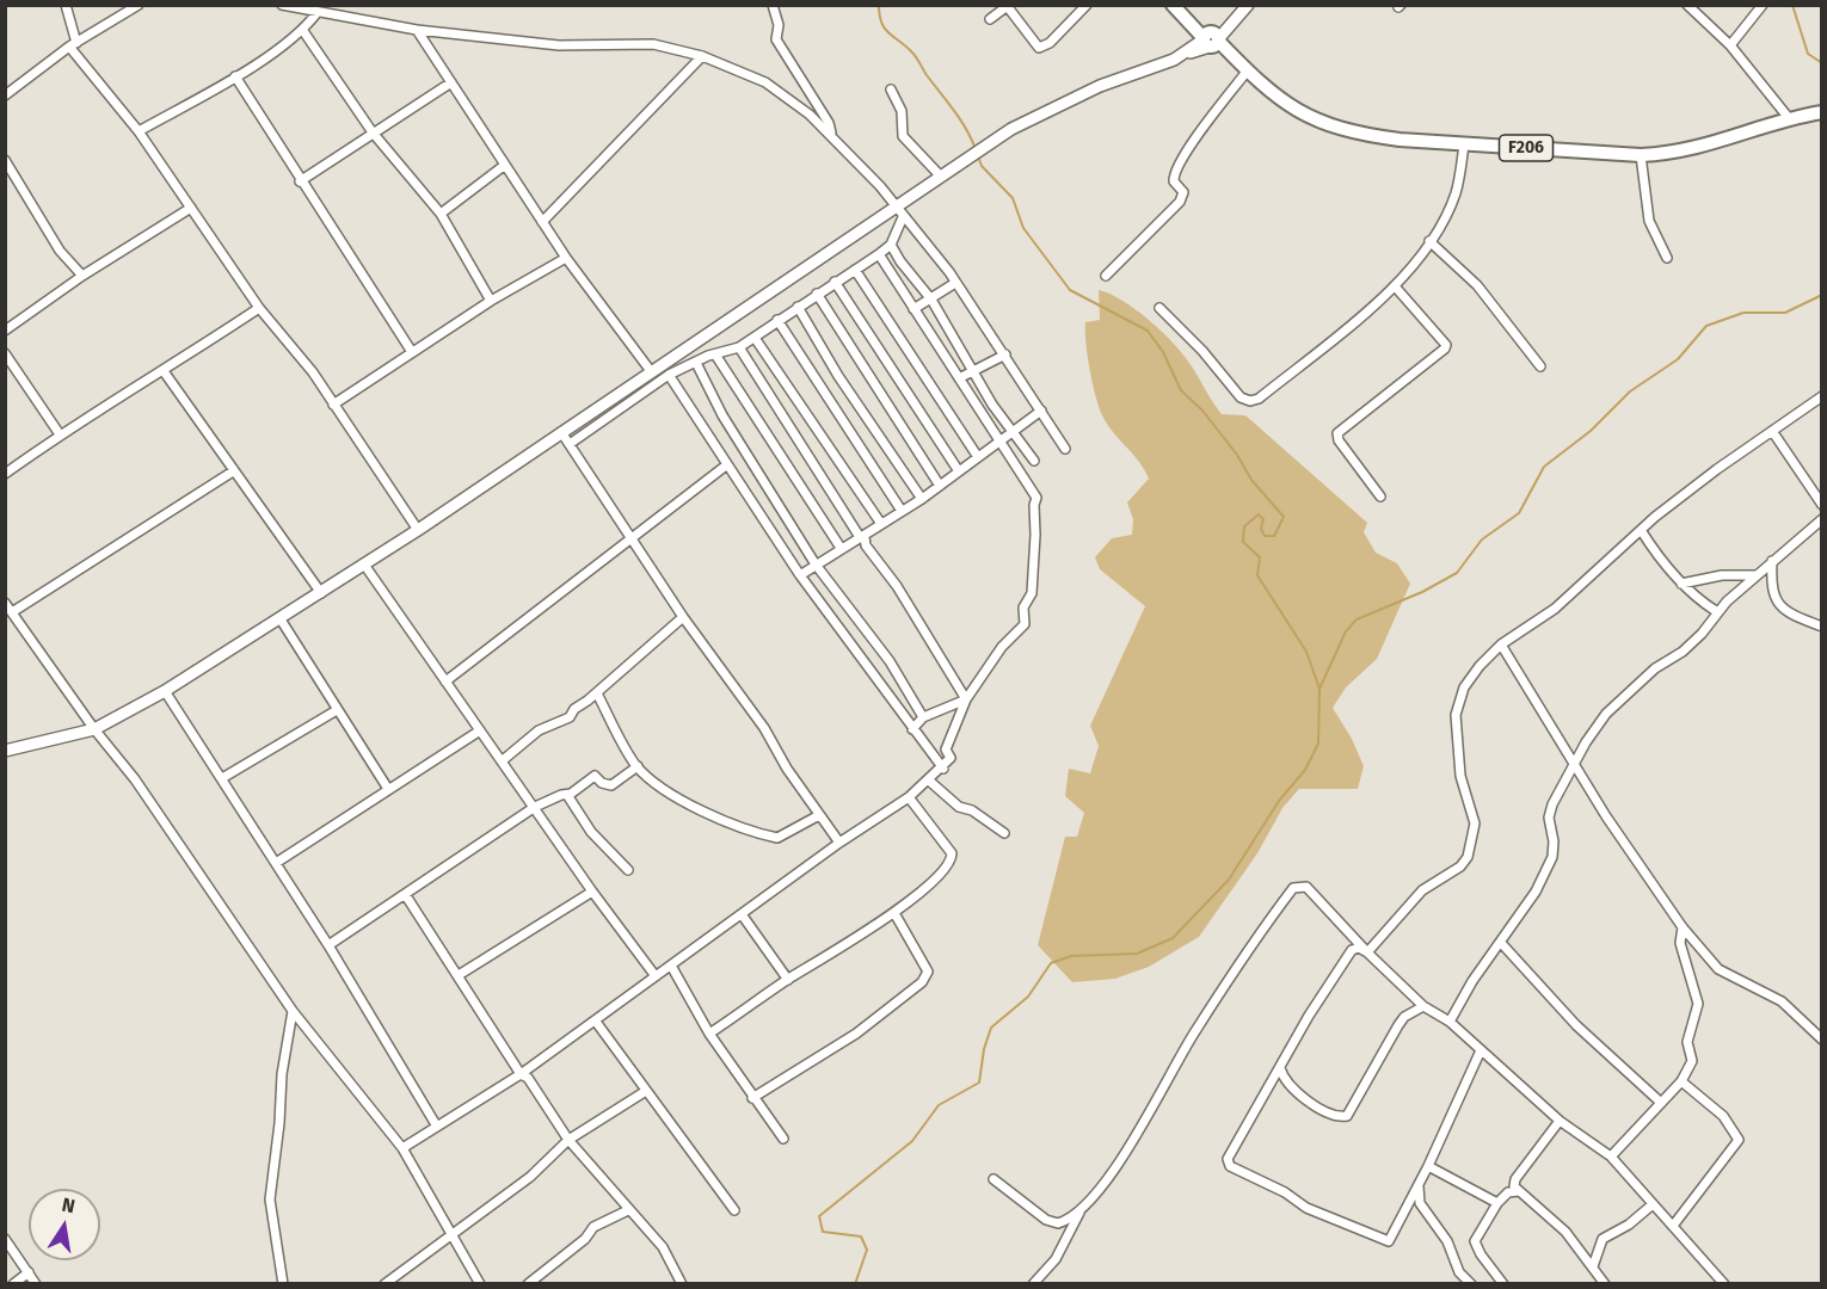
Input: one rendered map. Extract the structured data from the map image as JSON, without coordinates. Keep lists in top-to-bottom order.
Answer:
{
  "streets": {
    "main road": ["F206"]
  },
  "north": "top"
}
